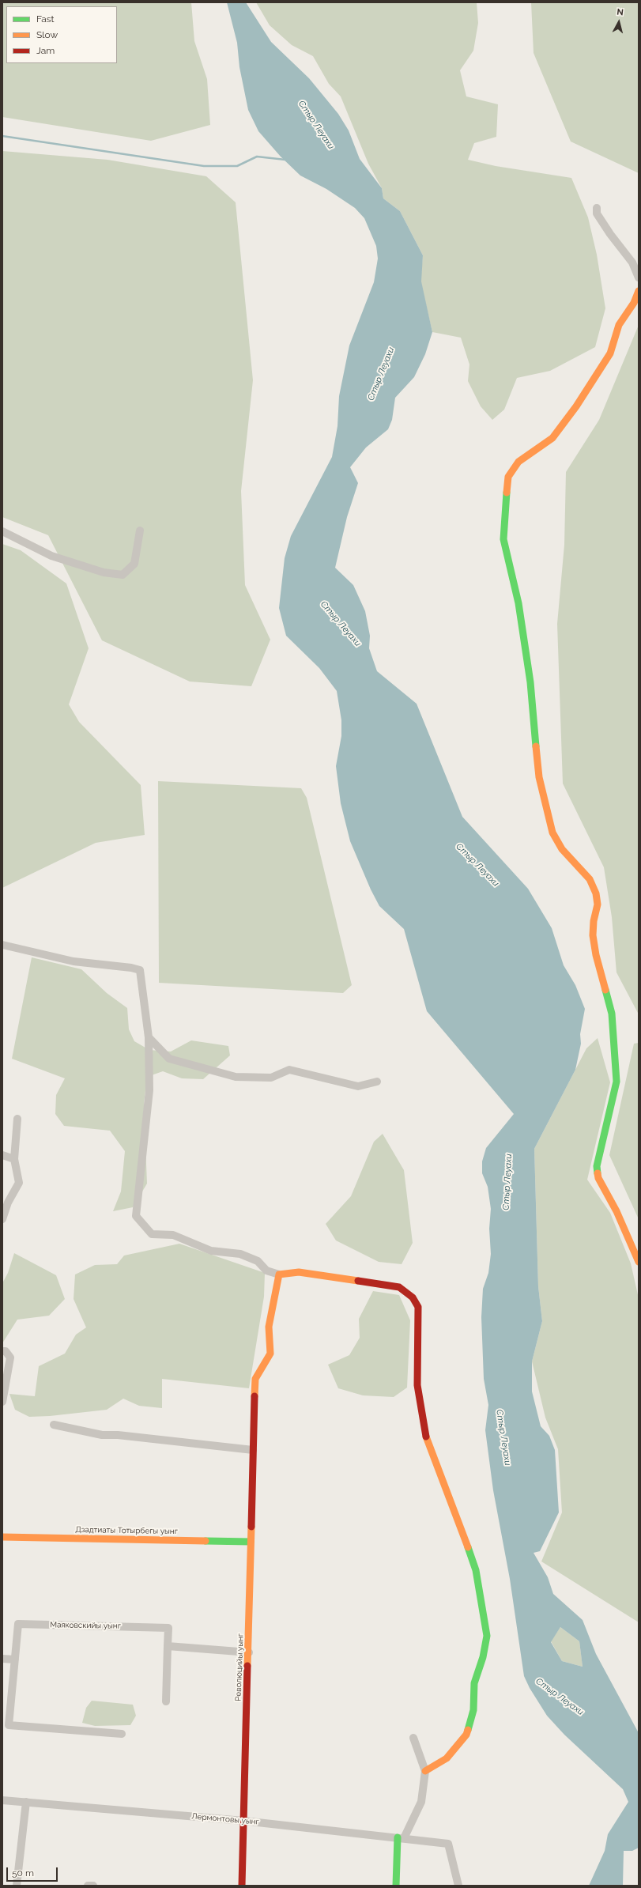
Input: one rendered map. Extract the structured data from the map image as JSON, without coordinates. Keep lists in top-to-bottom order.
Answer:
{
  "streets": {
    "street": [
      "Дзадтиаты Тотырбегы уынг",
      "Маяковскийы уынг",
      "Революцийы уынг",
      "Лермонтовы уынг"
    ]
  },
  "crossings": [
    ["Дзадтиаты Тотырбегы уынг", "Революцийы уынг"],
    ["Революцийы уынг", "Лермонтовы уынг"]
  ],
  "water": ["Стыр Леуахи"],
  "legend": ["Fast", "Slow", "Jam"],
  "scale_bar": "50 m",
  "north": "top"
}
